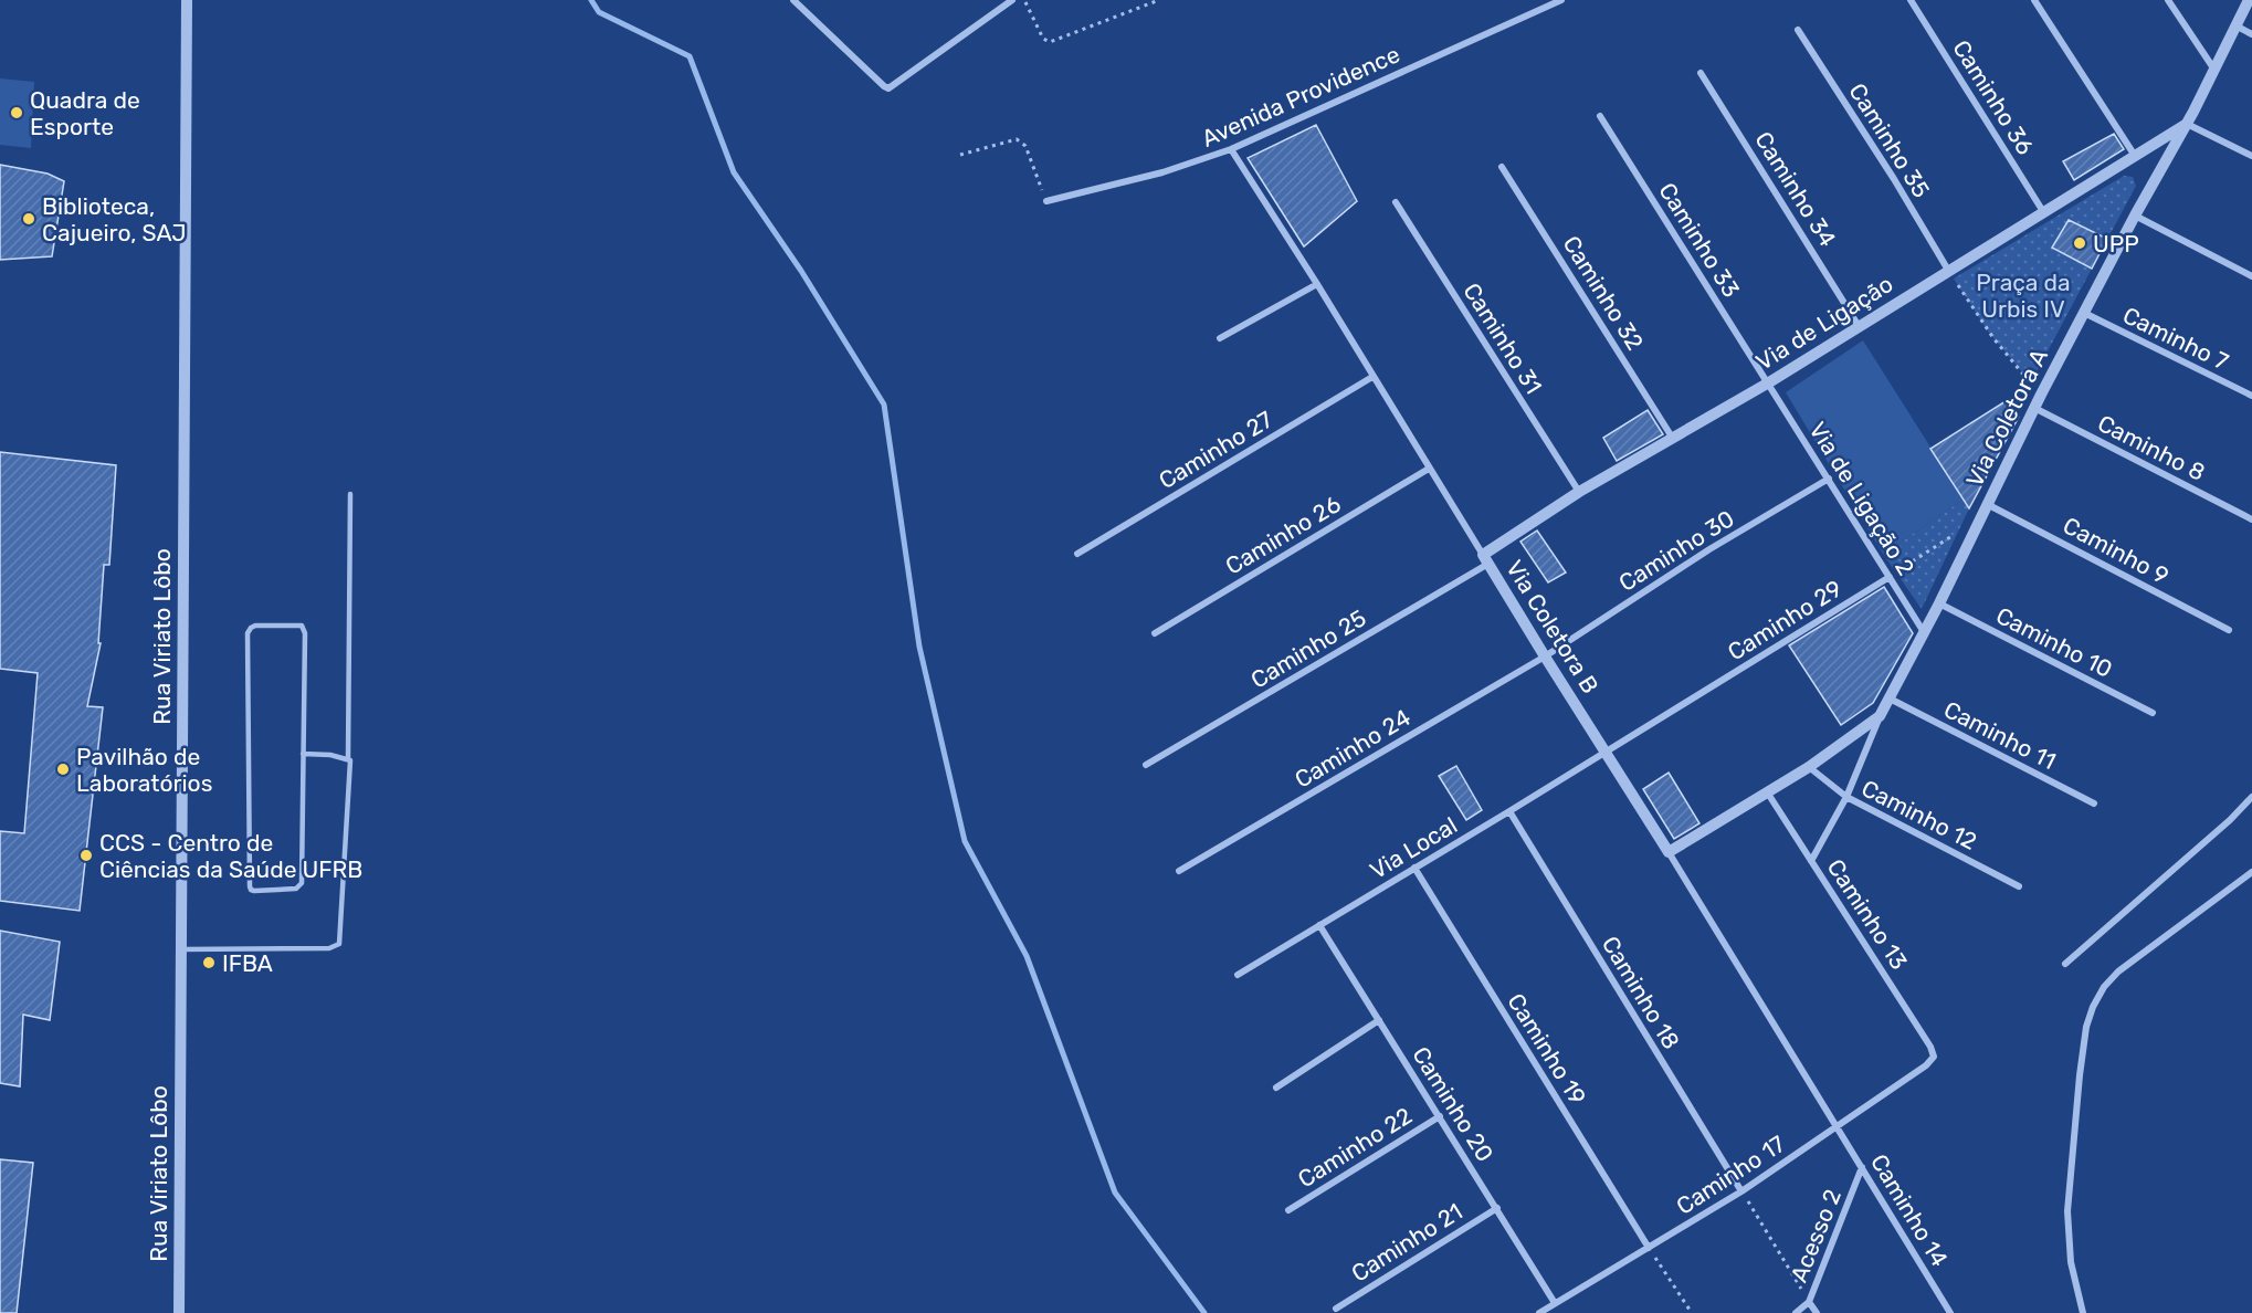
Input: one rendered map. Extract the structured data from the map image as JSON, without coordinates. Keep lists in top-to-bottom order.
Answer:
{
  "streets": {
    "street": [
      "Avenida Providence",
      "Caminho 36",
      "Caminho 35",
      "Caminho 34",
      "Caminho 33",
      "Caminho 32",
      "Via de Ligação",
      "Caminho 31",
      "Caminho 7",
      "Via Coletora A",
      "Caminho 8",
      "Caminho 27",
      "Via de Ligação 2",
      "Caminho 26",
      "Caminho 30",
      "Caminho 9",
      "Caminho 29",
      "Via Coletora B",
      "Rua Viriato Lôbo",
      "Caminho 10",
      "Caminho 25",
      "Caminho 11",
      "Caminho 24",
      "Caminho 12",
      "Via Local",
      "Caminho 13",
      "Caminho 18",
      "Caminho 19",
      "Caminho 20",
      "Caminho 22",
      "Caminho 17",
      "Caminho 14",
      "Acesso 2",
      "Caminho 21"
    ]
  },
  "crossings": [
    ["Avenida Providence", "Via Coletora B"],
    ["Caminho 36", "Via de Ligação"],
    ["Caminho 35", "Via de Ligação"],
    ["Caminho 34", "Via de Ligação"],
    ["Caminho 33", "Via de Ligação"],
    ["Caminho 33", "Via de Ligação 2"],
    ["Caminho 32", "Via de Ligação"],
    ["Via de Ligação", "Caminho 31"],
    ["Via de Ligação", "Via Coletora A"],
    ["Via de Ligação", "Via de Ligação 2"],
    ["Via de Ligação", "Via Coletora B"],
    ["Via de Ligação", "Caminho 25"],
    ["Caminho 7", "Via Coletora A"],
    ["Via Coletora A", "Caminho 8"],
    ["Via Coletora A", "Via de Ligação 2"],
    ["Via Coletora A", "Caminho 9"],
    ["Via Coletora A", "Via Coletora B"],
    ["Via Coletora A", "Caminho 10"],
    ["Via Coletora A", "Caminho 11"],
    ["Via Coletora A", "Caminho 12"],
    ["Via Coletora A", "Caminho 13"],
    ["Caminho 27", "Via Coletora B"],
    ["Via de Ligação 2", "Caminho 30"],
    ["Via de Ligação 2", "Caminho 29"],
    ["Caminho 26", "Via Coletora B"],
    ["Caminho 30", "Via Coletora B"],
    ["Caminho 30", "Caminho 24"],
    ["Caminho 29", "Via Coletora B"],
    ["Caminho 29", "Via Local"],
    ["Via Coletora B", "Caminho 25"],
    ["Via Coletora B", "Caminho 24"],
    ["Via Coletora B", "Via Local"],
    ["Via Coletora B", "Caminho 17"],
    ["Via Coletora B", "Caminho 14"],
    ["Via Local", "Caminho 18"],
    ["Via Local", "Caminho 19"],
    ["Via Local", "Caminho 20"],
    ["Caminho 13", "Caminho 17"],
    ["Caminho 18", "Caminho 17"],
    ["Caminho 19", "Caminho 17"],
    ["Caminho 20", "Caminho 22"],
    ["Caminho 20", "Caminho 17"],
    ["Caminho 20", "Caminho 21"],
    ["Caminho 17", "Caminho 14"],
    ["Caminho 14", "Acesso 2"]
  ],
  "parks": ["Praça da Urbis IV"],
  "places": [
    "Quadra de Esporte",
    "Biblioteca, Cajueiro, SAJ",
    "UPP",
    "Pavilhão de Laboratórios",
    "CCS - Centro de Ciências da Saúde UFRB",
    "IFBA"
  ]
}
